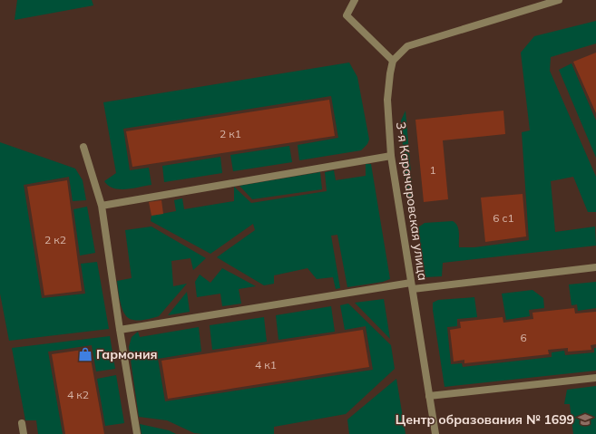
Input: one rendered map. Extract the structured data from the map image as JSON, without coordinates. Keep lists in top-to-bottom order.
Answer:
{
  "streets": {
    "street": ["3-я Карачаровская улица"]
  },
  "places": {
    "shop": ["Гармония"],
    "school or university": ["Центр образования № 1699"]
  },
  "house_numbers": [
    "2 к1",
    "1",
    "6 с1",
    "2 к2",
    "6",
    "4 к1",
    "4 к2"
  ]
}
